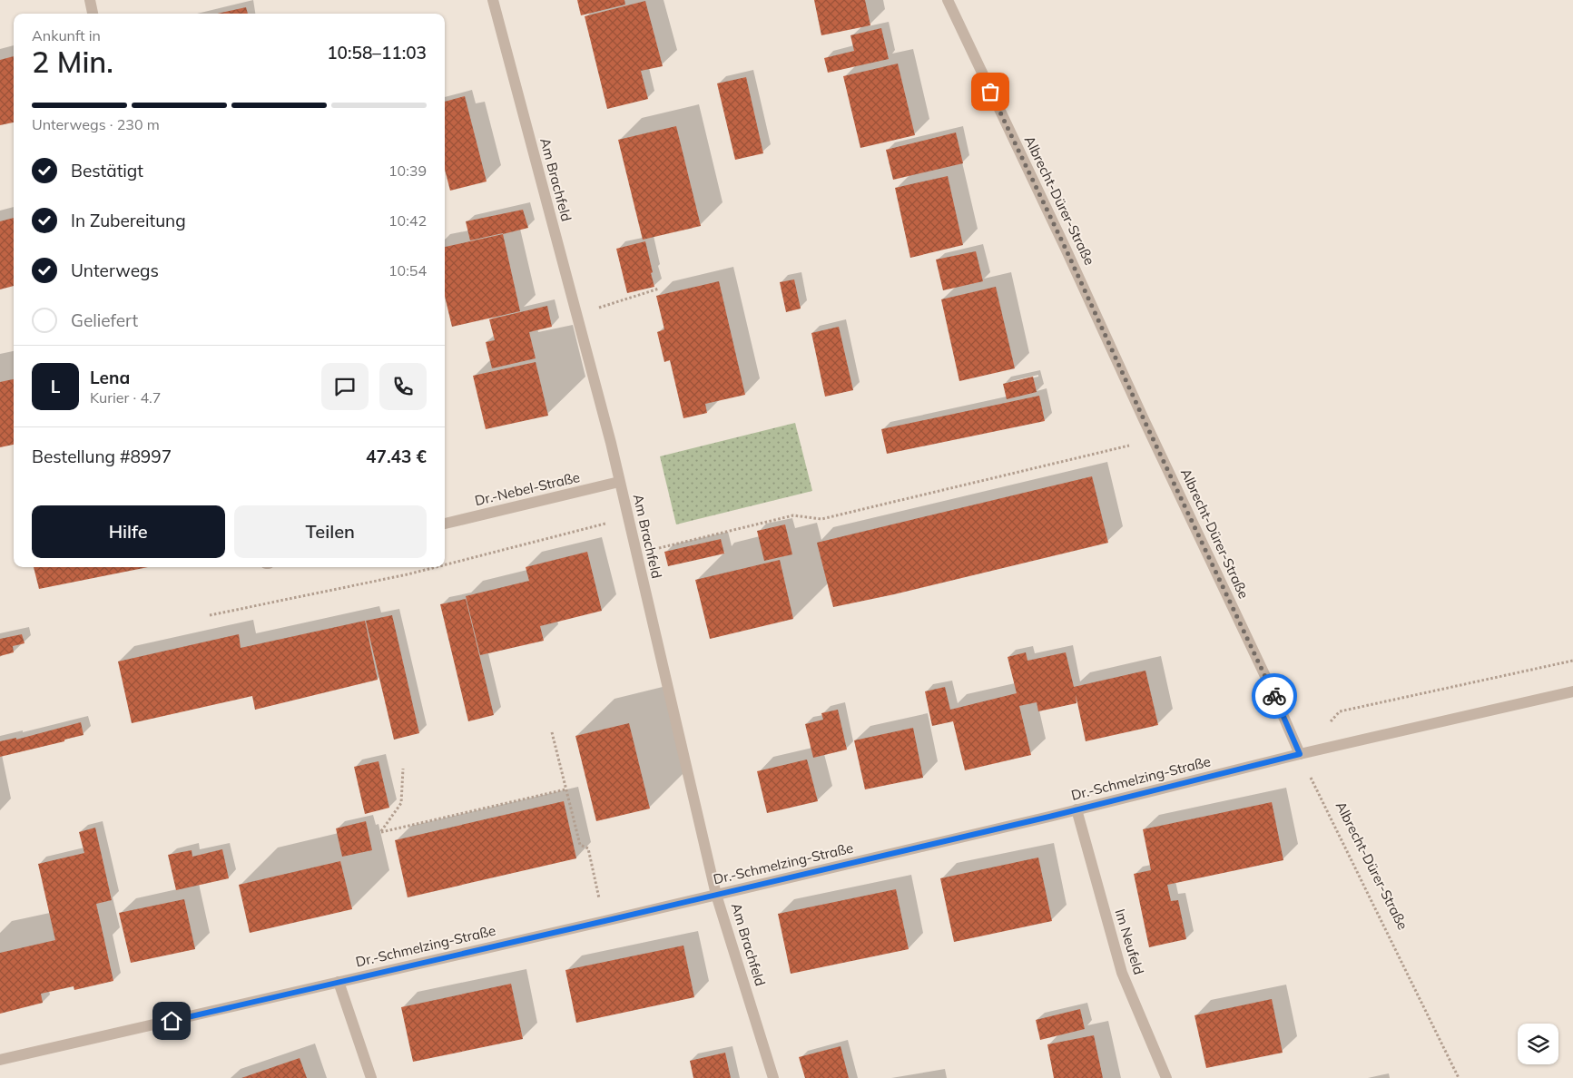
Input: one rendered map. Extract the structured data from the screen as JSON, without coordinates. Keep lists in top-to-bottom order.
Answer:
{
  "streets": {
    "street": [
      "Am Brachfeld",
      "Albrecht-Dürer-Straße",
      "Dr.-Nebel-Straße",
      "Dr.-Schmelzing-Straße",
      "Im Neufeld"
    ]
  },
  "crossings": [
    ["Am Brachfeld", "Dr.-Nebel-Straße"],
    ["Am Brachfeld", "Dr.-Schmelzing-Straße"],
    ["Albrecht-Dürer-Straße", "Dr.-Schmelzing-Straße"],
    ["Dr.-Schmelzing-Straße", "Im Neufeld"]
  ],
  "page": {
    "heading": ["2 Min.", "Ankunft in", "10:58–11:03"],
    "panel": [
      "Lena",
      "Kurier · 4.7",
      "Bestellung #8997",
      "47.43 €"
    ],
    "bar": "Unterwegs · 230 m",
    "list": [
      ["Bestätigt", "10:39"],
      ["In Zubereitung", "10:42"],
      ["Unterwegs", "10:54"],
      "Geliefert"
    ],
    "round": "L",
    "buttons": ["Hilfe", "Teilen"]
  }
}
